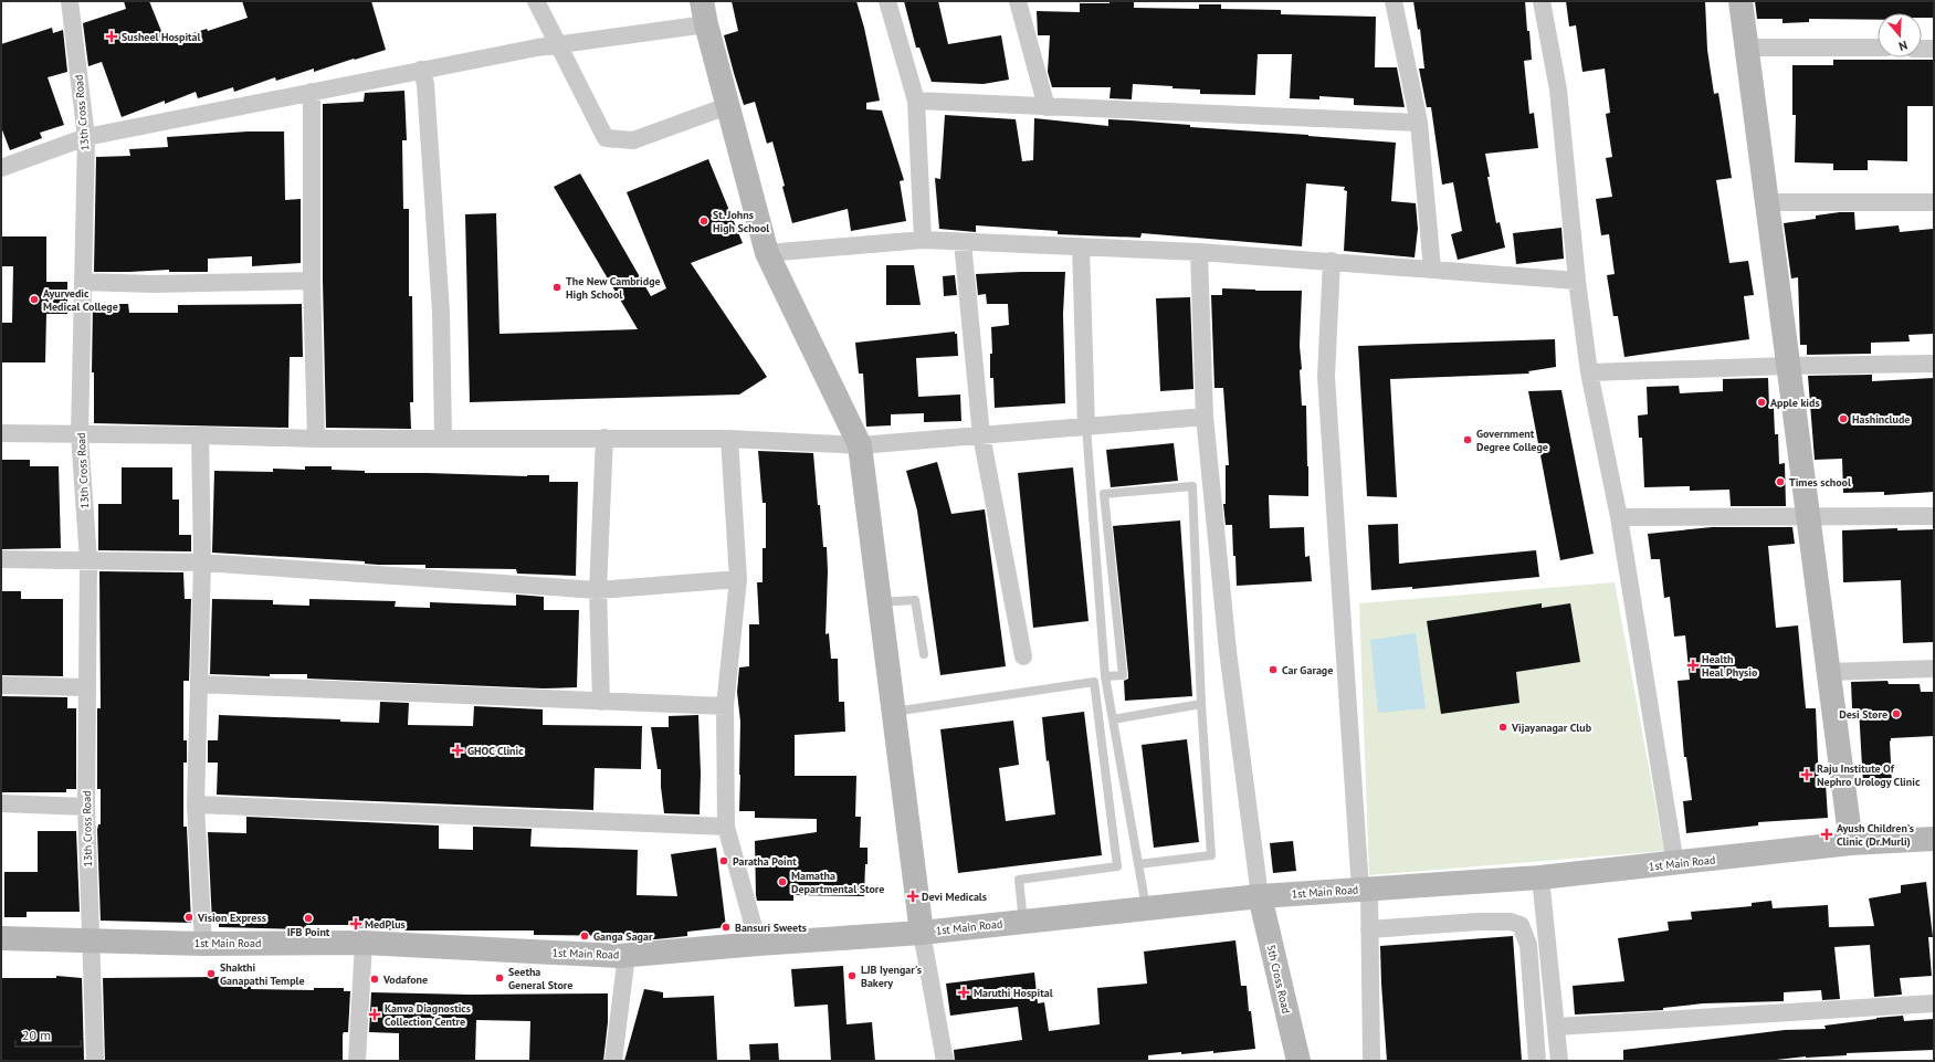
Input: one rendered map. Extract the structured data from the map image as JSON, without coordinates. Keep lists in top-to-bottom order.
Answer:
{
  "streets": {
    "street": ["13th Cross Road", "1st Main Road", "5th Cross Road"]
  },
  "crossings": [
    ["13th Cross Road", "1st Main Road"],
    ["1st Main Road", "5th Cross Road"]
  ],
  "places": {
    "health": [
      "Susheel Hospital",
      "Health Heal Physio",
      "GHOC Clinic",
      "Raju Institute Of Nephro Urology Clinic",
      "Ayush Children's Clinic (Dr.Murli)",
      "Devi Medicals",
      "MedPlus",
      "Maruthi Hospital",
      "Kanva Diagnostics Collection Centre"
    ],
    "other": [
      "St. Johns High School",
      "The New Cambridge High School",
      "Ayurvedic Medical College",
      "Apple kids",
      "Hashinclude",
      "Government Degree College",
      "Times school",
      "Car Garage",
      "Desi Store",
      "Vijayanagar Club",
      "Paratha Point",
      "Mamatha Departmental Store",
      "Vision Express",
      "IFB Point",
      "Bansuri Sweets",
      "Ganga Sagar",
      "Shakthi Ganapathi Temple",
      "LJB Iyengar's Bakery",
      "Seetha General Store",
      "Vodafone"
    ]
  },
  "scale_bar": "20 m",
  "north": "bottom"
}
